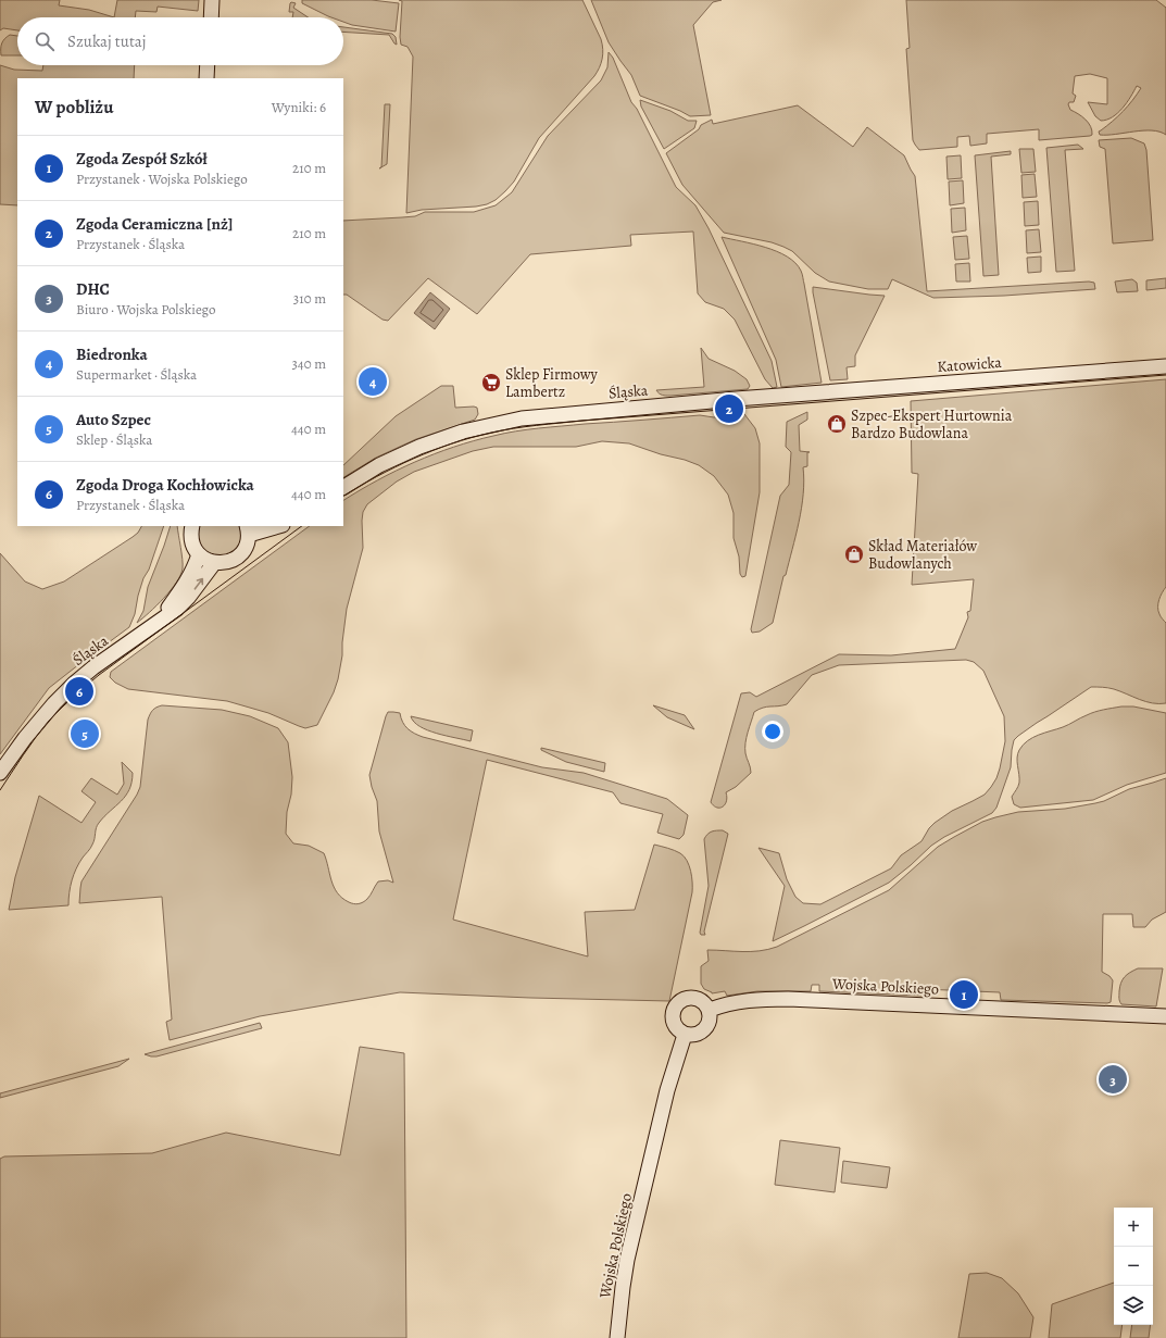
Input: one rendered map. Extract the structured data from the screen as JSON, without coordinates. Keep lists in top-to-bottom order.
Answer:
{
  "streets": {
    "street": ["Katowicka", "Śląska", "Wojska Polskiego"]
  },
  "crossings": [
    ["Katowicka", "Śląska"]
  ],
  "places": {
    "supermarket": ["Sklep Firmowy Lambertz"],
    "shop": ["Szpec-Ekspert Hurtownia Bardzo Budowlana", "Skład Materiałów Budowlanych"]
  },
  "page": {
    "search": "Szukaj tutaj",
    "heading": ["W pobliżu", "Wyniki: 6"],
    "list": [
      {
        "mark": "1",
        "name": "Zgoda Zespół Szkół",
        "note": "Przystanek · Wojska Polskiego",
        "value": "210 m"
      },
      {
        "mark": "2",
        "name": "Zgoda Ceramiczna [nż]",
        "note": "Przystanek · Śląska",
        "value": "210 m"
      },
      {
        "mark": "3",
        "name": "DHC",
        "note": "Biuro · Wojska Polskiego",
        "value": "310 m"
      },
      {
        "mark": "4",
        "name": "Biedronka",
        "note": "Supermarket · Śląska",
        "value": "340 m"
      },
      {
        "mark": "5",
        "name": "Auto Szpec",
        "note": "Sklep · Śląska",
        "value": "440 m"
      },
      {
        "mark": "6",
        "name": "Zgoda Droga Kochłowicka",
        "note": "Przystanek · Śląska",
        "value": "440 m"
      }
    ],
    "pins": [
      "4",
      "2",
      "6",
      "5",
      "1",
      "3"
    ],
    "map_buttons": ["+", "−"]
  }
}
